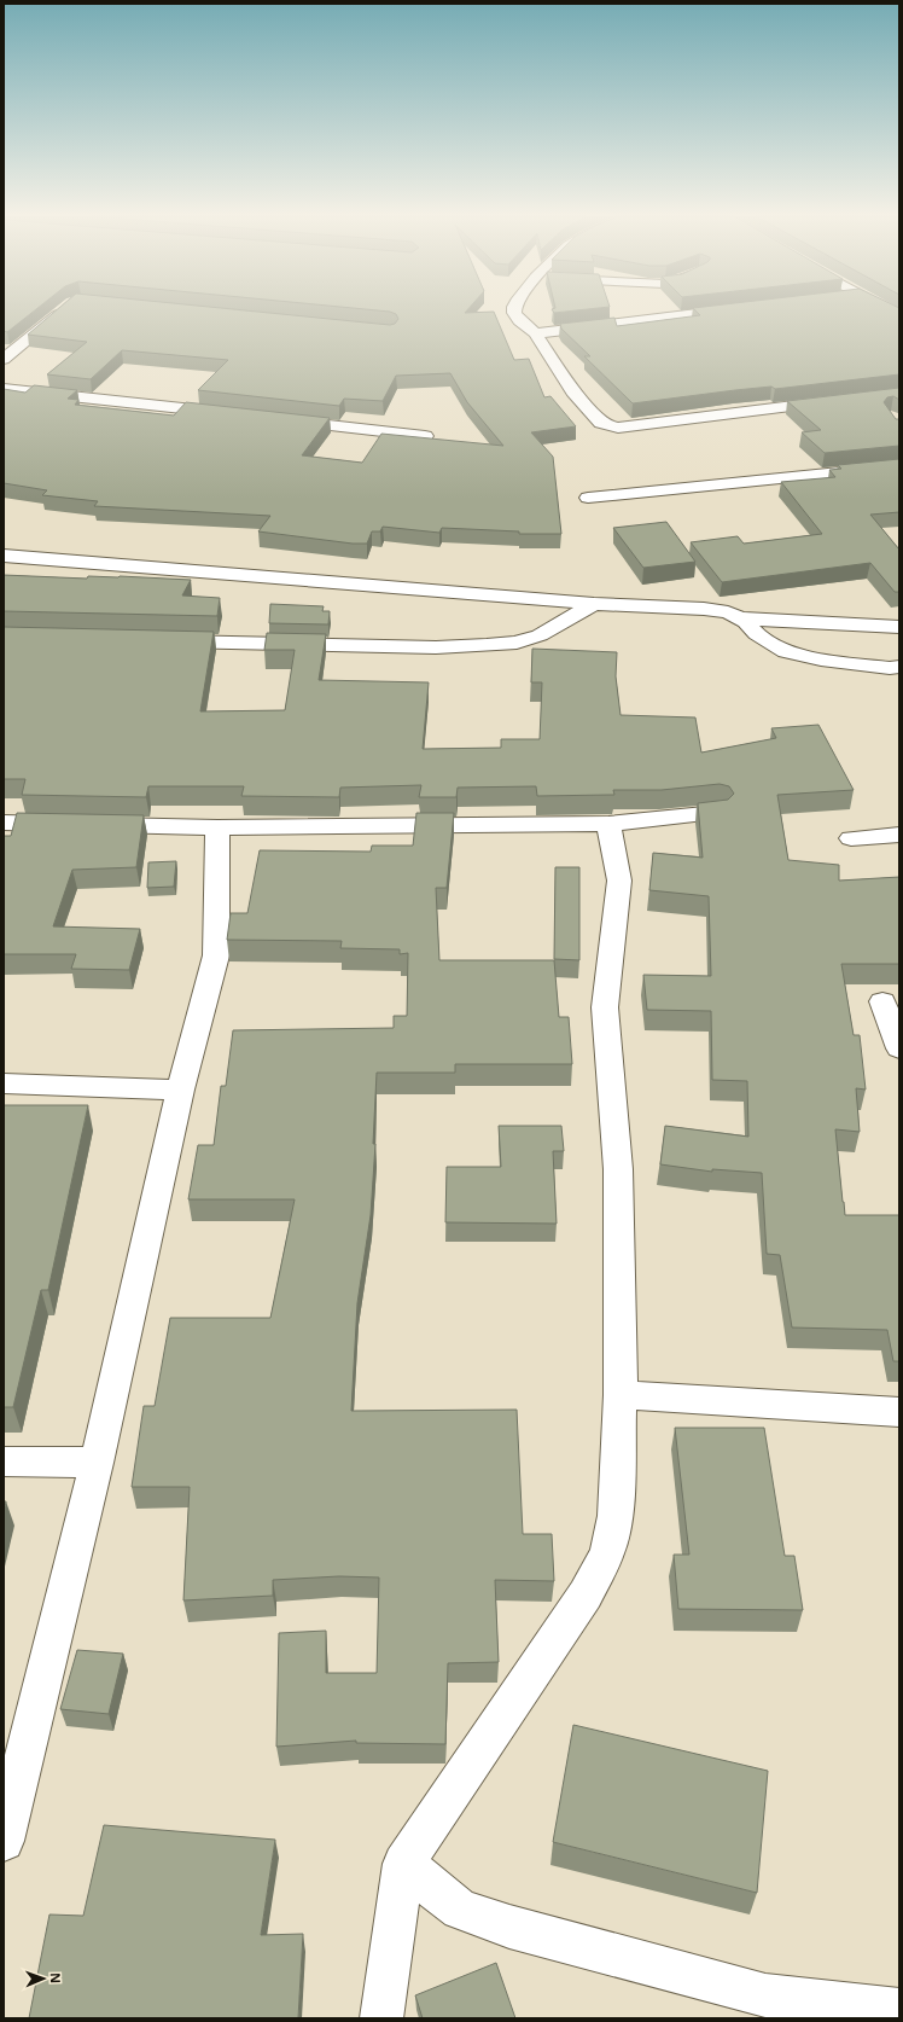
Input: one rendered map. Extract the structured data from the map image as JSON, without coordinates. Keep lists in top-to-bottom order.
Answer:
{
  "north": "right"
}
